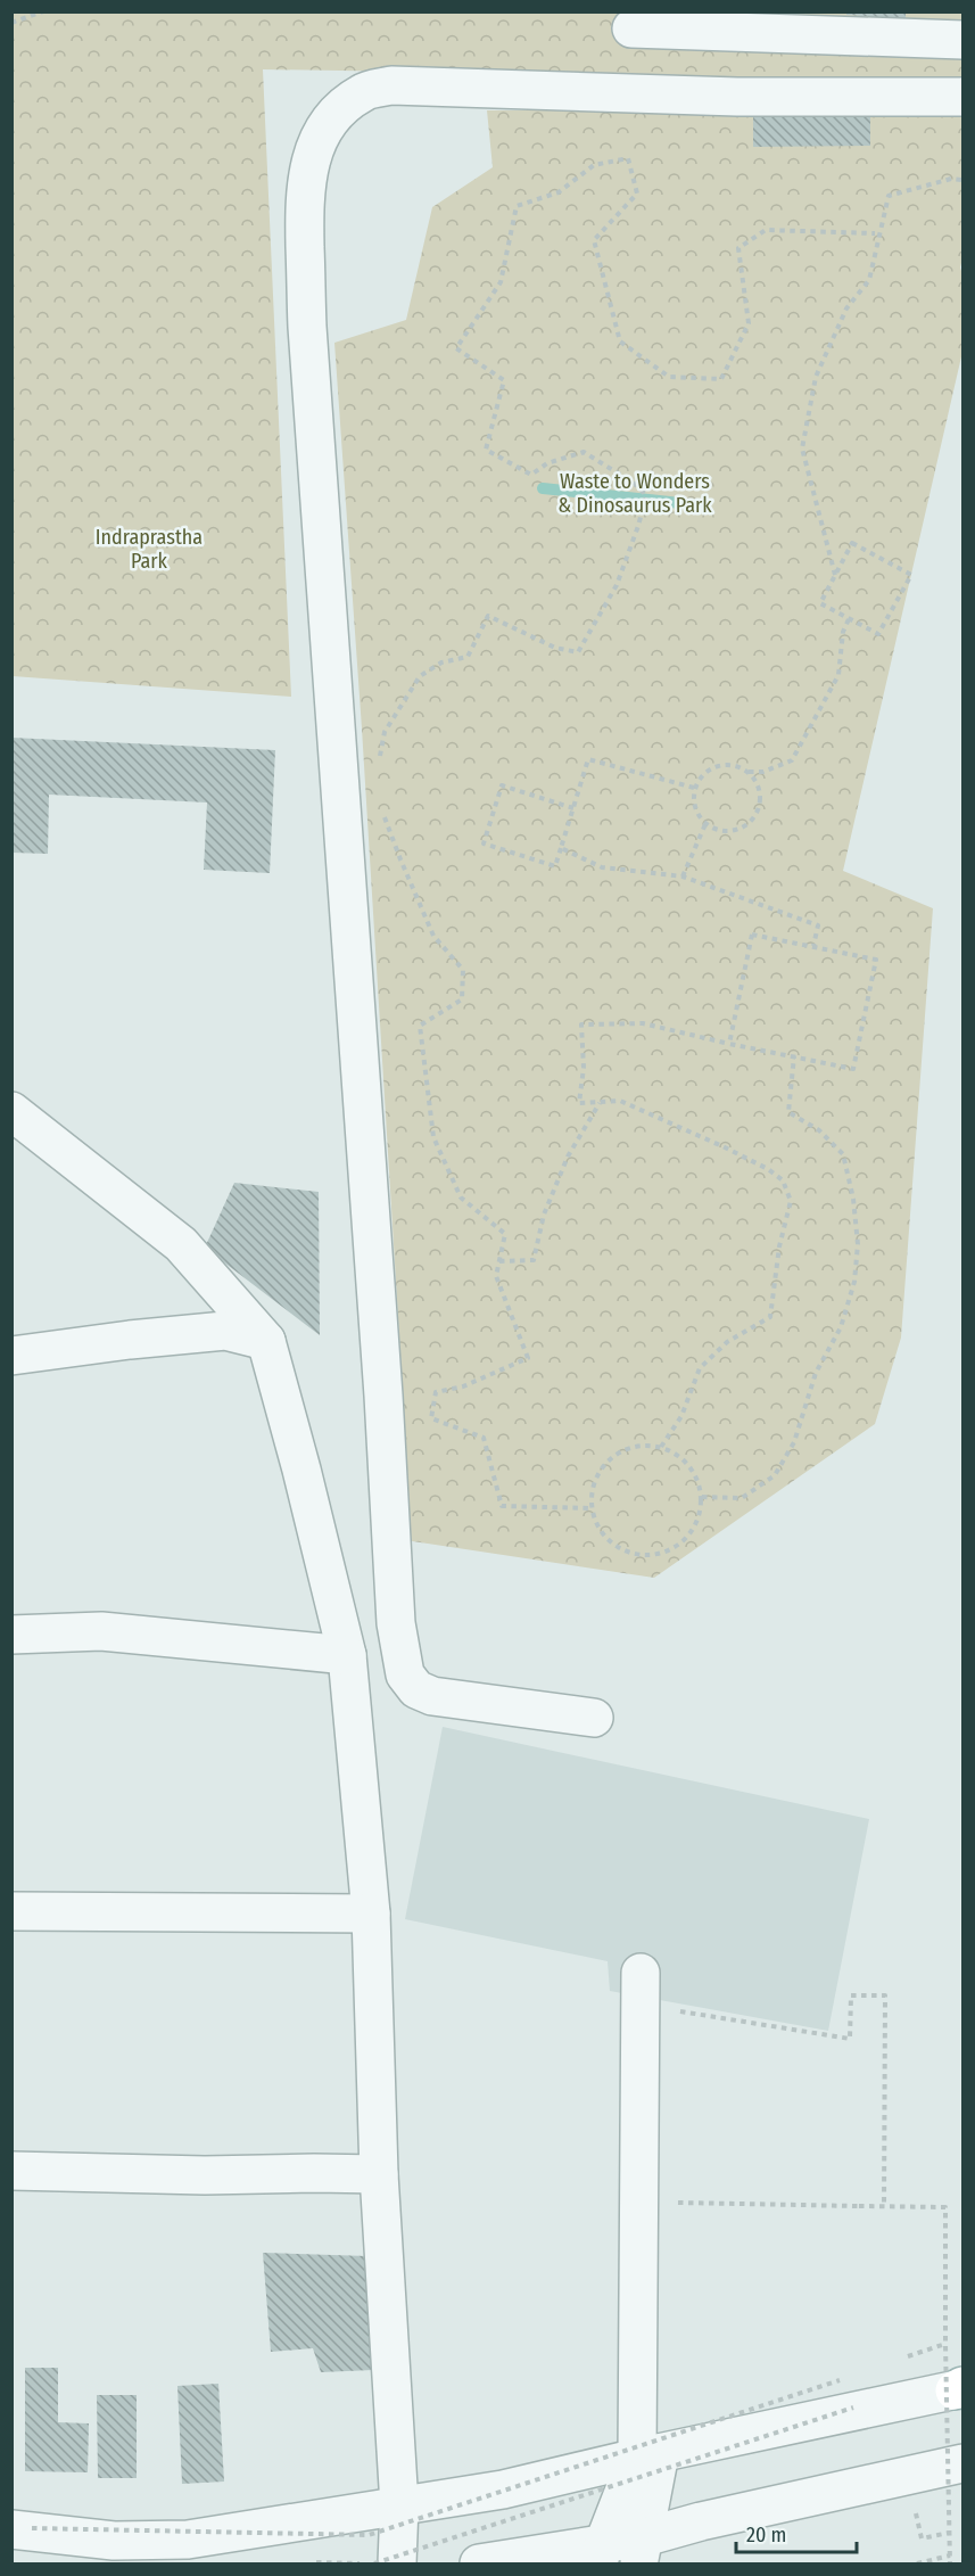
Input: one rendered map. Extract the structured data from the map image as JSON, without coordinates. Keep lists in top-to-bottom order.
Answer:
{
  "parks": ["Waste to Wonders & Dinosaurus Park", "Indraprastha Park"],
  "scale_bar": "20 m"
}
